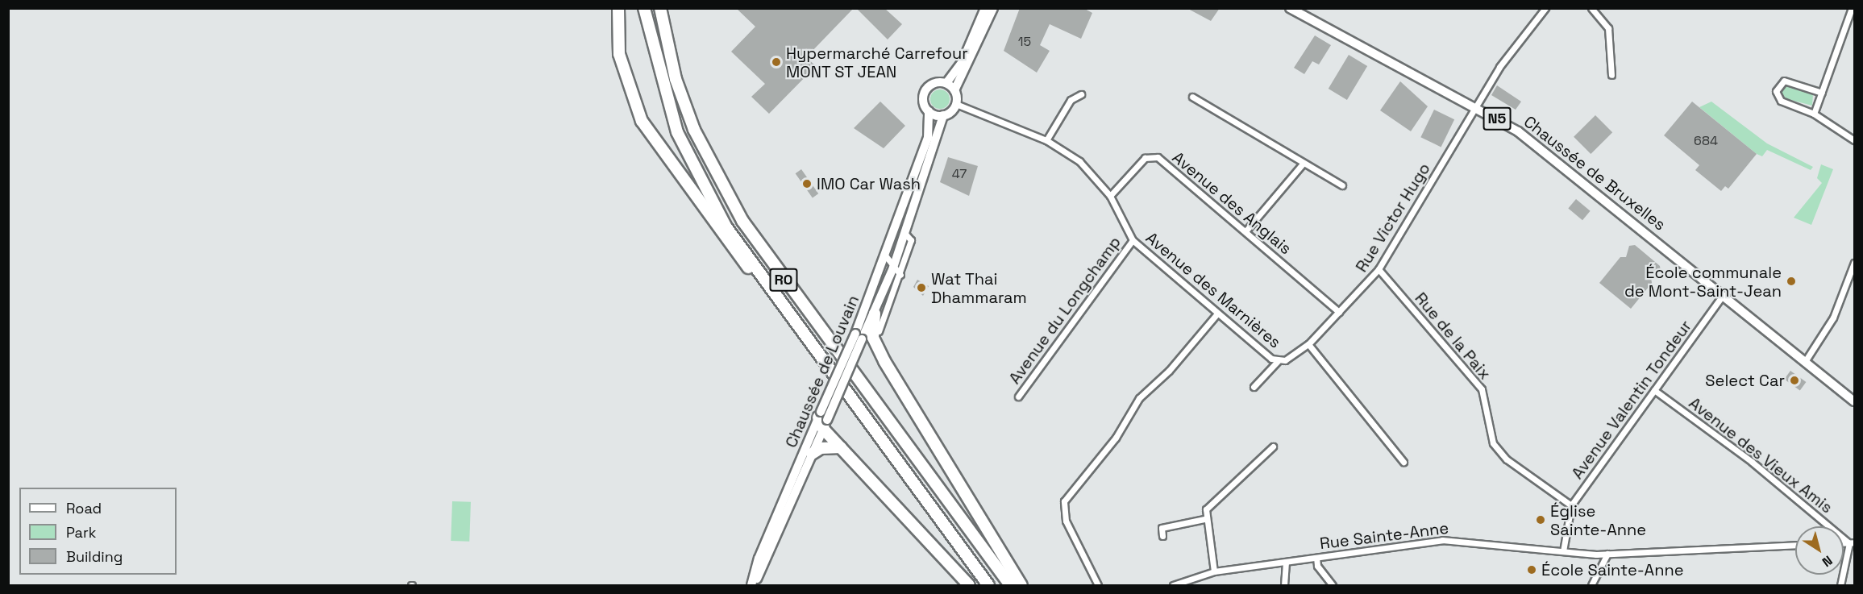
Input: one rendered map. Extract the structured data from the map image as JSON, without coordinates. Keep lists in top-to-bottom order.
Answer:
{
  "streets": {
    "highway": ["R0"],
    "main road": ["N5", "Chaussée de Bruxelles", "Chaussée de Louvain"],
    "street": [
      "Avenue des Anglais",
      "Rue Victor Hugo",
      "Avenue des Marnières",
      "Avenue du Longchamp",
      "Rue de la Paix",
      "Avenue Valentin Tondeur",
      "Avenue des Vieux Amis",
      "Rue Sainte-Anne"
    ]
  },
  "crossings": [
    ["Chaussée de Bruxelles", "Rue Victor Hugo"],
    ["Chaussée de Bruxelles", "Avenue Valentin Tondeur"],
    ["Avenue des Anglais", "Rue Victor Hugo"],
    ["Avenue des Anglais", "Avenue des Marnières"],
    ["Rue Victor Hugo", "Avenue des Marnières"],
    ["Rue Victor Hugo", "Rue de la Paix"],
    ["Avenue des Marnières", "Avenue du Longchamp"],
    ["Avenue des Marnières", "Chaussée de Louvain"],
    ["Rue de la Paix", "Avenue Valentin Tondeur"],
    ["Avenue Valentin Tondeur", "Avenue des Vieux Amis"],
    ["Avenue Valentin Tondeur", "Rue Sainte-Anne"]
  ],
  "places": [
    "Hypermarché Carrefour MONT ST JEAN",
    "IMO Car Wash",
    "École communale de Mont-Saint-Jean",
    "Wat Thai Dhammaram",
    "Select Car",
    "Église Sainte-Anne",
    "École Sainte-Anne"
  ],
  "house_numbers": ["15", "684", "47"],
  "legend": ["Road", "Park", "Building"],
  "north": "bottom right"
}
